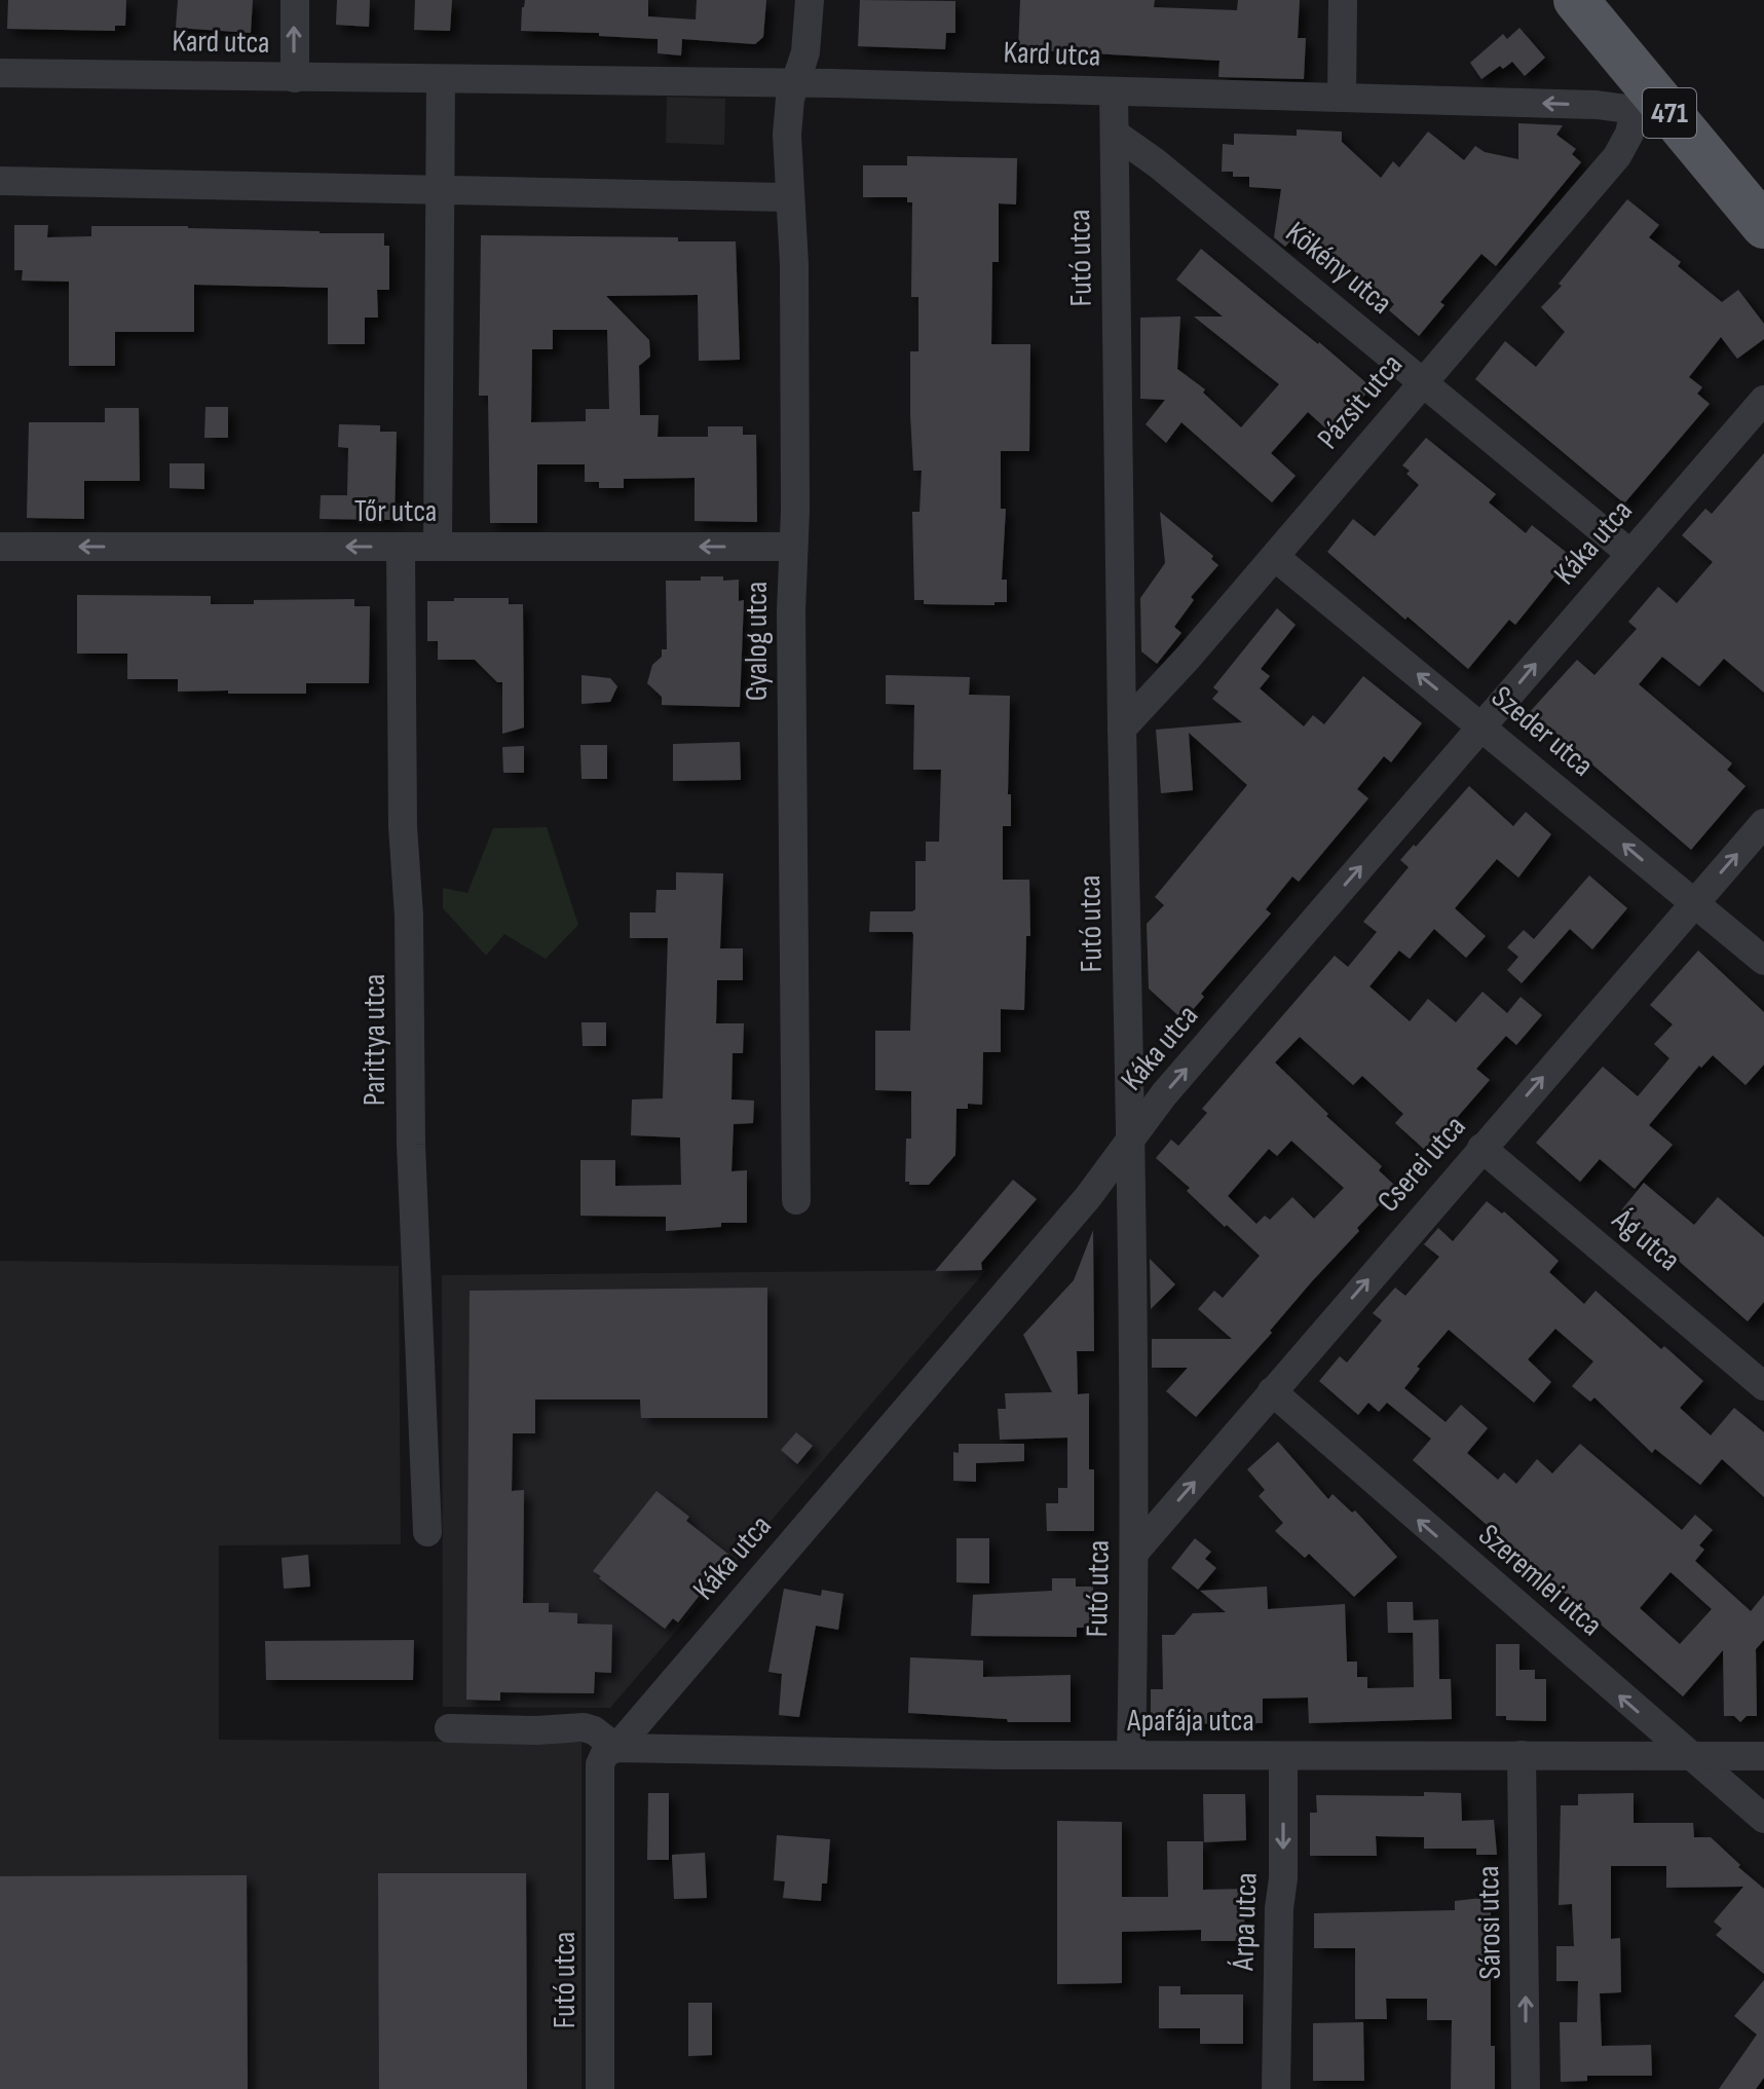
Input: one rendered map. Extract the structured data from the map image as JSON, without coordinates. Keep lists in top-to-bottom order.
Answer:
{
  "streets": {
    "main road": ["471"],
    "street": [
      "Kard utca",
      "Futó utca",
      "Kökény utca",
      "Pázsit utca",
      "Tőr utca",
      "Káka utca",
      "Gyalog utca",
      "Szeder utca",
      "Parittya utca",
      "Cserei utca",
      "Ág utca",
      "Szeremlei utca",
      "Apafája utca",
      "Árpa utca",
      "Sárosi utca"
    ]
  },
  "crossings": [
    ["Kard utca", "471"],
    ["Kard utca", "Futó utca"],
    ["Kard utca", "Pázsit utca"],
    ["Kard utca", "Gyalog utca"],
    ["471", "Pázsit utca"],
    ["Futó utca", "Kökény utca"],
    ["Futó utca", "Pázsit utca"],
    ["Futó utca", "Káka utca"],
    ["Futó utca", "Cserei utca"],
    ["Futó utca", "Apafája utca"],
    ["Kökény utca", "Pázsit utca"],
    ["Kökény utca", "Káka utca"],
    ["Pázsit utca", "Szeder utca"],
    ["Tőr utca", "Gyalog utca"],
    ["Tőr utca", "Parittya utca"],
    ["Káka utca", "Szeder utca"],
    ["Káka utca", "Apafája utca"],
    ["Szeder utca", "Cserei utca"],
    ["Cserei utca", "Ág utca"],
    ["Cserei utca", "Szeremlei utca"],
    ["Szeremlei utca", "Apafája utca"],
    ["Apafája utca", "Árpa utca"],
    ["Apafája utca", "Sárosi utca"]
  ],
  "one_way": [
    "Tőr utca",
    "Káka utca",
    "Szeder utca",
    "Cserei utca",
    "Szeremlei utca",
    "Árpa utca",
    "Sárosi utca"
  ]
}
